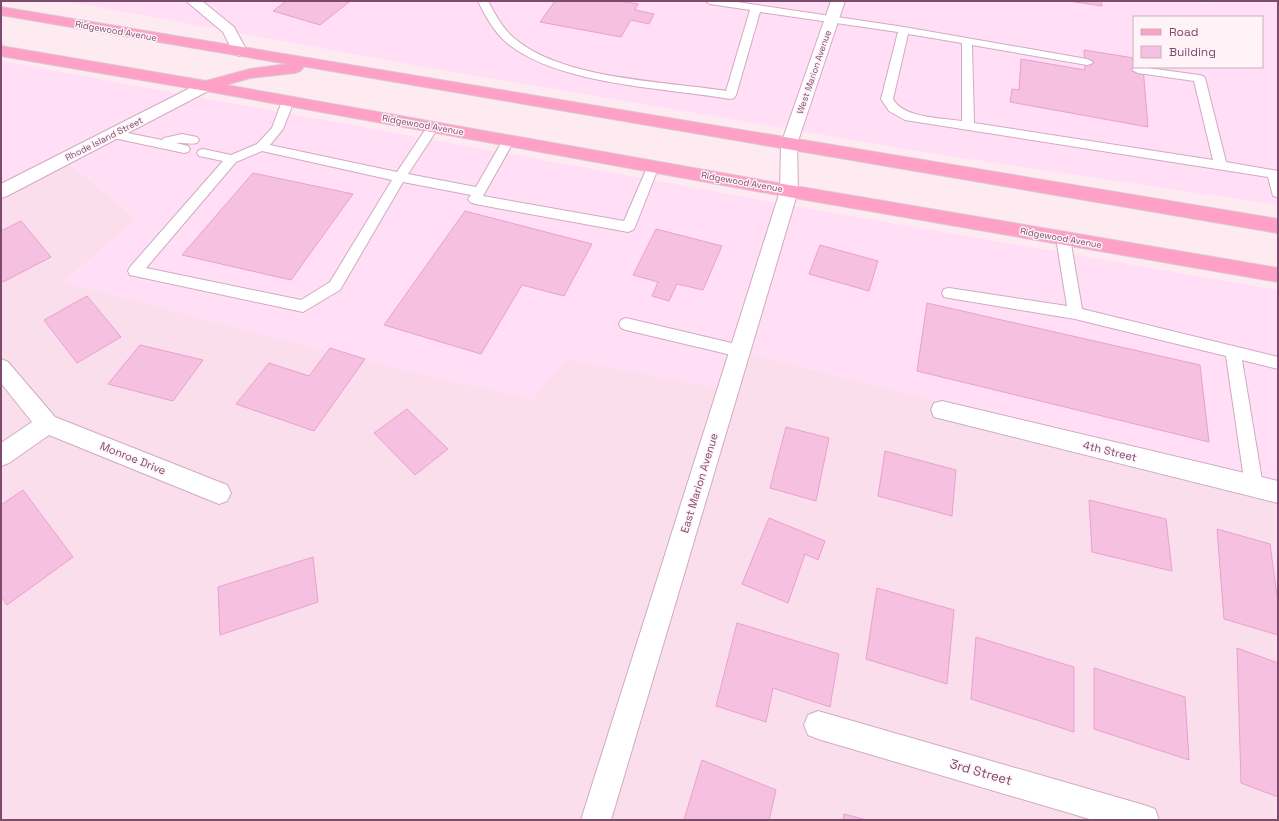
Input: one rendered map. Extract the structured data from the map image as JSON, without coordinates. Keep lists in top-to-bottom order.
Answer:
{
  "streets": {
    "main road": ["Ridgewood Avenue"],
    "street": [
      "West Marion Avenue",
      "Rhode Island Street",
      "4th Street",
      "Monroe Drive",
      "East Marion Avenue",
      "3rd Street"
    ]
  },
  "crossings": [
    ["Ridgewood Avenue", "West Marion Avenue"],
    ["Ridgewood Avenue", "Rhode Island Street"],
    ["Ridgewood Avenue", "East Marion Avenue"],
    ["West Marion Avenue", "East Marion Avenue"]
  ],
  "legend": ["Road", "Building"]
}
